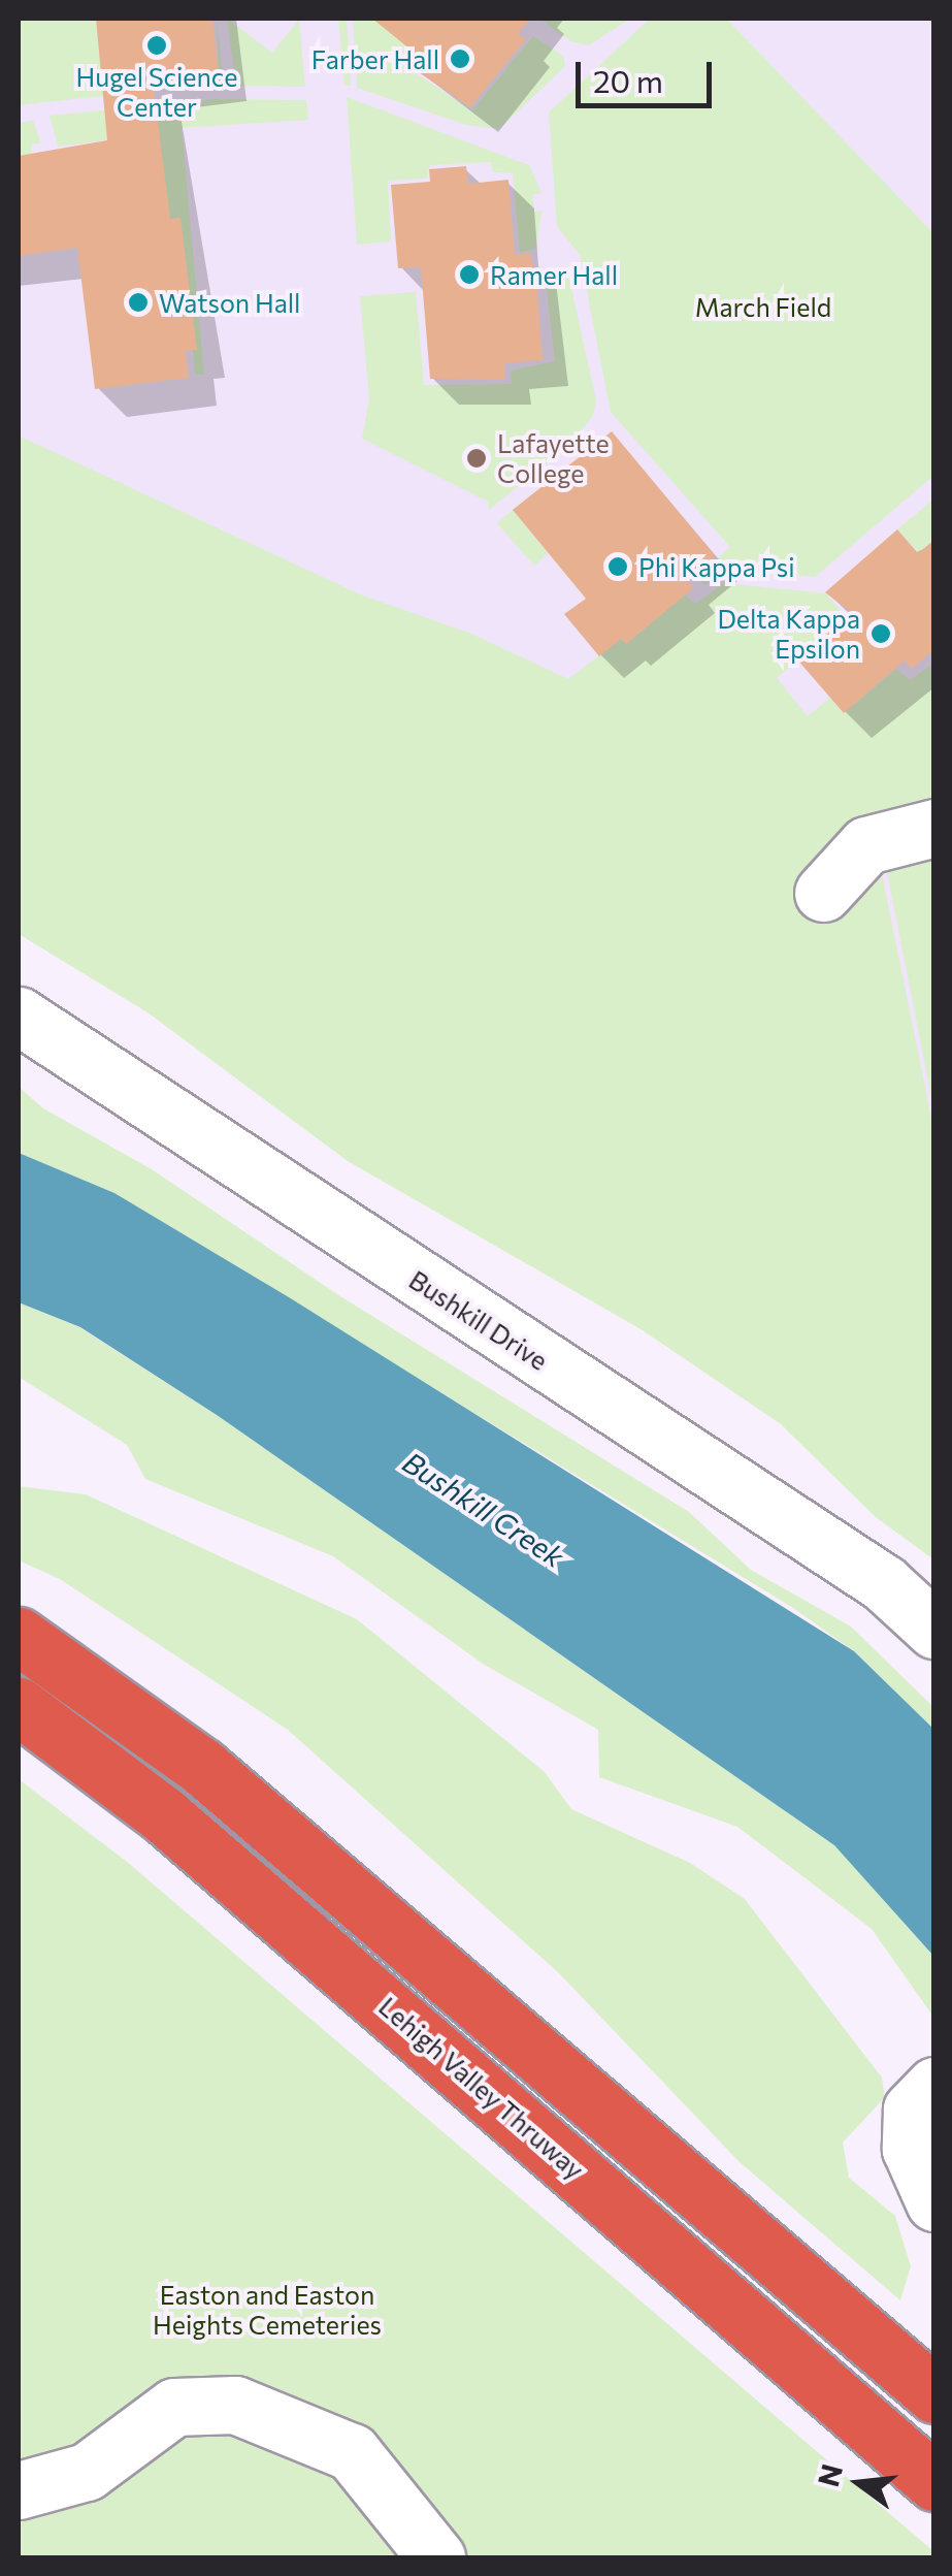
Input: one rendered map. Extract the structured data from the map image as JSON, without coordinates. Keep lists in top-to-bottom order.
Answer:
{
  "streets": {
    "highway": ["Lehigh Valley Thruway"],
    "street": ["Bushkill Drive"]
  },
  "water": ["Bushkill Creek"],
  "parks": ["March Field", "Easton and Easton Heights Cemeteries"],
  "places": [
    "Hugel Science Center",
    "Farber Hall",
    "Ramer Hall",
    "Watson Hall",
    "Lafayette College",
    "Phi Kappa Psi",
    "Delta Kappa Epsilon"
  ],
  "scale_bar": "20 m",
  "north": "left"
}
